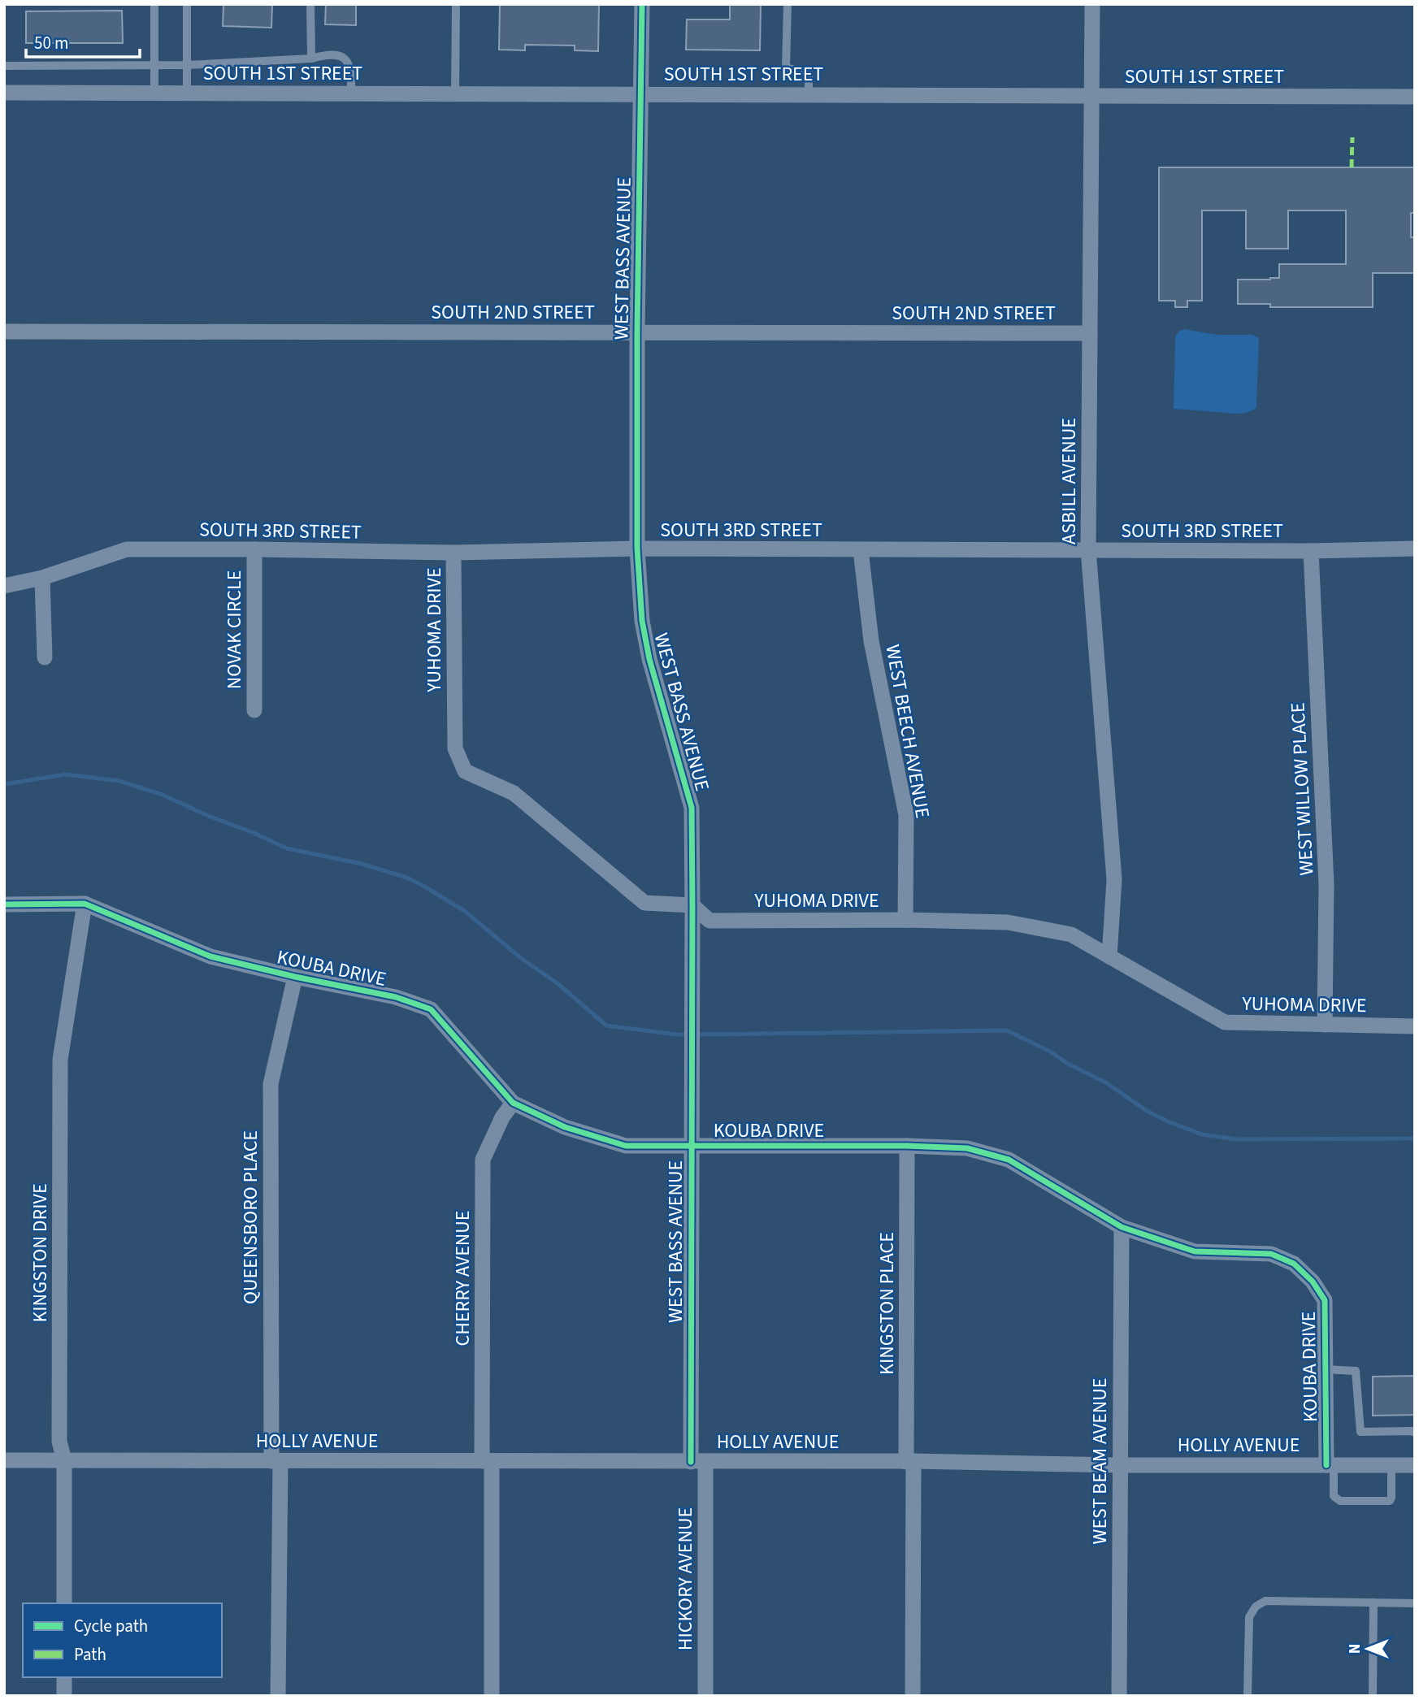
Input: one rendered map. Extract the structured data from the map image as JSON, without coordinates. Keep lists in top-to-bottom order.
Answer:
{
  "streets": {
    "street": [
      "SOUTH 1ST STREET",
      "WEST BASS AVENUE",
      "SOUTH 2ND STREET",
      "ASBILL AVENUE",
      "SOUTH 3RD STREET",
      "NOVAK CIRCLE",
      "YUHOMA DRIVE",
      "WEST BEECH AVENUE",
      "WEST WILLOW PLACE",
      "KOUBA DRIVE",
      "QUEENSBORO PLACE",
      "KINGSTON DRIVE",
      "CHERRY AVENUE",
      "KINGSTON PLACE",
      "HOLLY AVENUE",
      "WEST BEAM AVENUE",
      "HICKORY AVENUE"
    ]
  },
  "crossings": [
    ["SOUTH 1ST STREET", "WEST BASS AVENUE"],
    ["SOUTH 1ST STREET", "ASBILL AVENUE"],
    ["WEST BASS AVENUE", "SOUTH 2ND STREET"],
    ["WEST BASS AVENUE", "SOUTH 3RD STREET"],
    ["WEST BASS AVENUE", "YUHOMA DRIVE"],
    ["WEST BASS AVENUE", "KOUBA DRIVE"],
    ["WEST BASS AVENUE", "HOLLY AVENUE"],
    ["WEST BASS AVENUE", "HICKORY AVENUE"],
    ["SOUTH 2ND STREET", "ASBILL AVENUE"],
    ["ASBILL AVENUE", "SOUTH 3RD STREET"],
    ["ASBILL AVENUE", "YUHOMA DRIVE"],
    ["SOUTH 3RD STREET", "NOVAK CIRCLE"],
    ["SOUTH 3RD STREET", "YUHOMA DRIVE"],
    ["SOUTH 3RD STREET", "WEST BEECH AVENUE"],
    ["SOUTH 3RD STREET", "WEST WILLOW PLACE"],
    ["YUHOMA DRIVE", "WEST BEECH AVENUE"],
    ["YUHOMA DRIVE", "WEST WILLOW PLACE"],
    ["KOUBA DRIVE", "QUEENSBORO PLACE"],
    ["KOUBA DRIVE", "KINGSTON DRIVE"],
    ["KOUBA DRIVE", "CHERRY AVENUE"],
    ["KOUBA DRIVE", "KINGSTON PLACE"],
    ["KOUBA DRIVE", "HOLLY AVENUE"],
    ["KOUBA DRIVE", "WEST BEAM AVENUE"],
    ["QUEENSBORO PLACE", "HOLLY AVENUE"],
    ["KINGSTON DRIVE", "HOLLY AVENUE"],
    ["CHERRY AVENUE", "HOLLY AVENUE"],
    ["KINGSTON PLACE", "HOLLY AVENUE"],
    ["HOLLY AVENUE", "WEST BEAM AVENUE"],
    ["HOLLY AVENUE", "HICKORY AVENUE"]
  ],
  "legend": ["Cycle path", "Path"],
  "scale_bar": "50 m",
  "north": "left"
}
